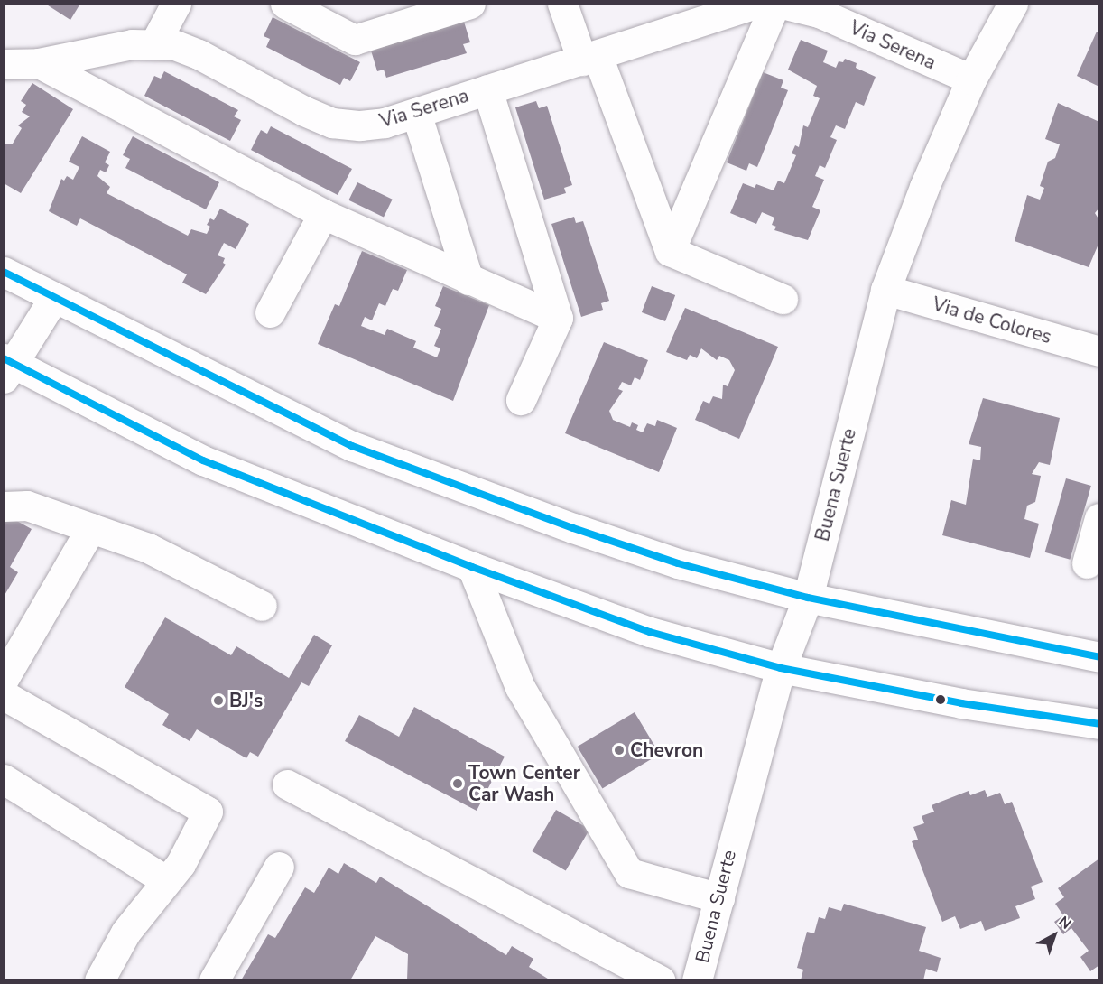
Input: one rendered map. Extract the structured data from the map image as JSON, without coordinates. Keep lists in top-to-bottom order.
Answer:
{
  "streets": {
    "street": ["Via Serena", "Via de Colores", "Buena Suerte"]
  },
  "crossings": [
    ["Via Serena", "Buena Suerte"],
    ["Via de Colores", "Buena Suerte"]
  ],
  "places": ["BJ's", "Chevron", "Town Center Car Wash"],
  "north": "top right"
}
